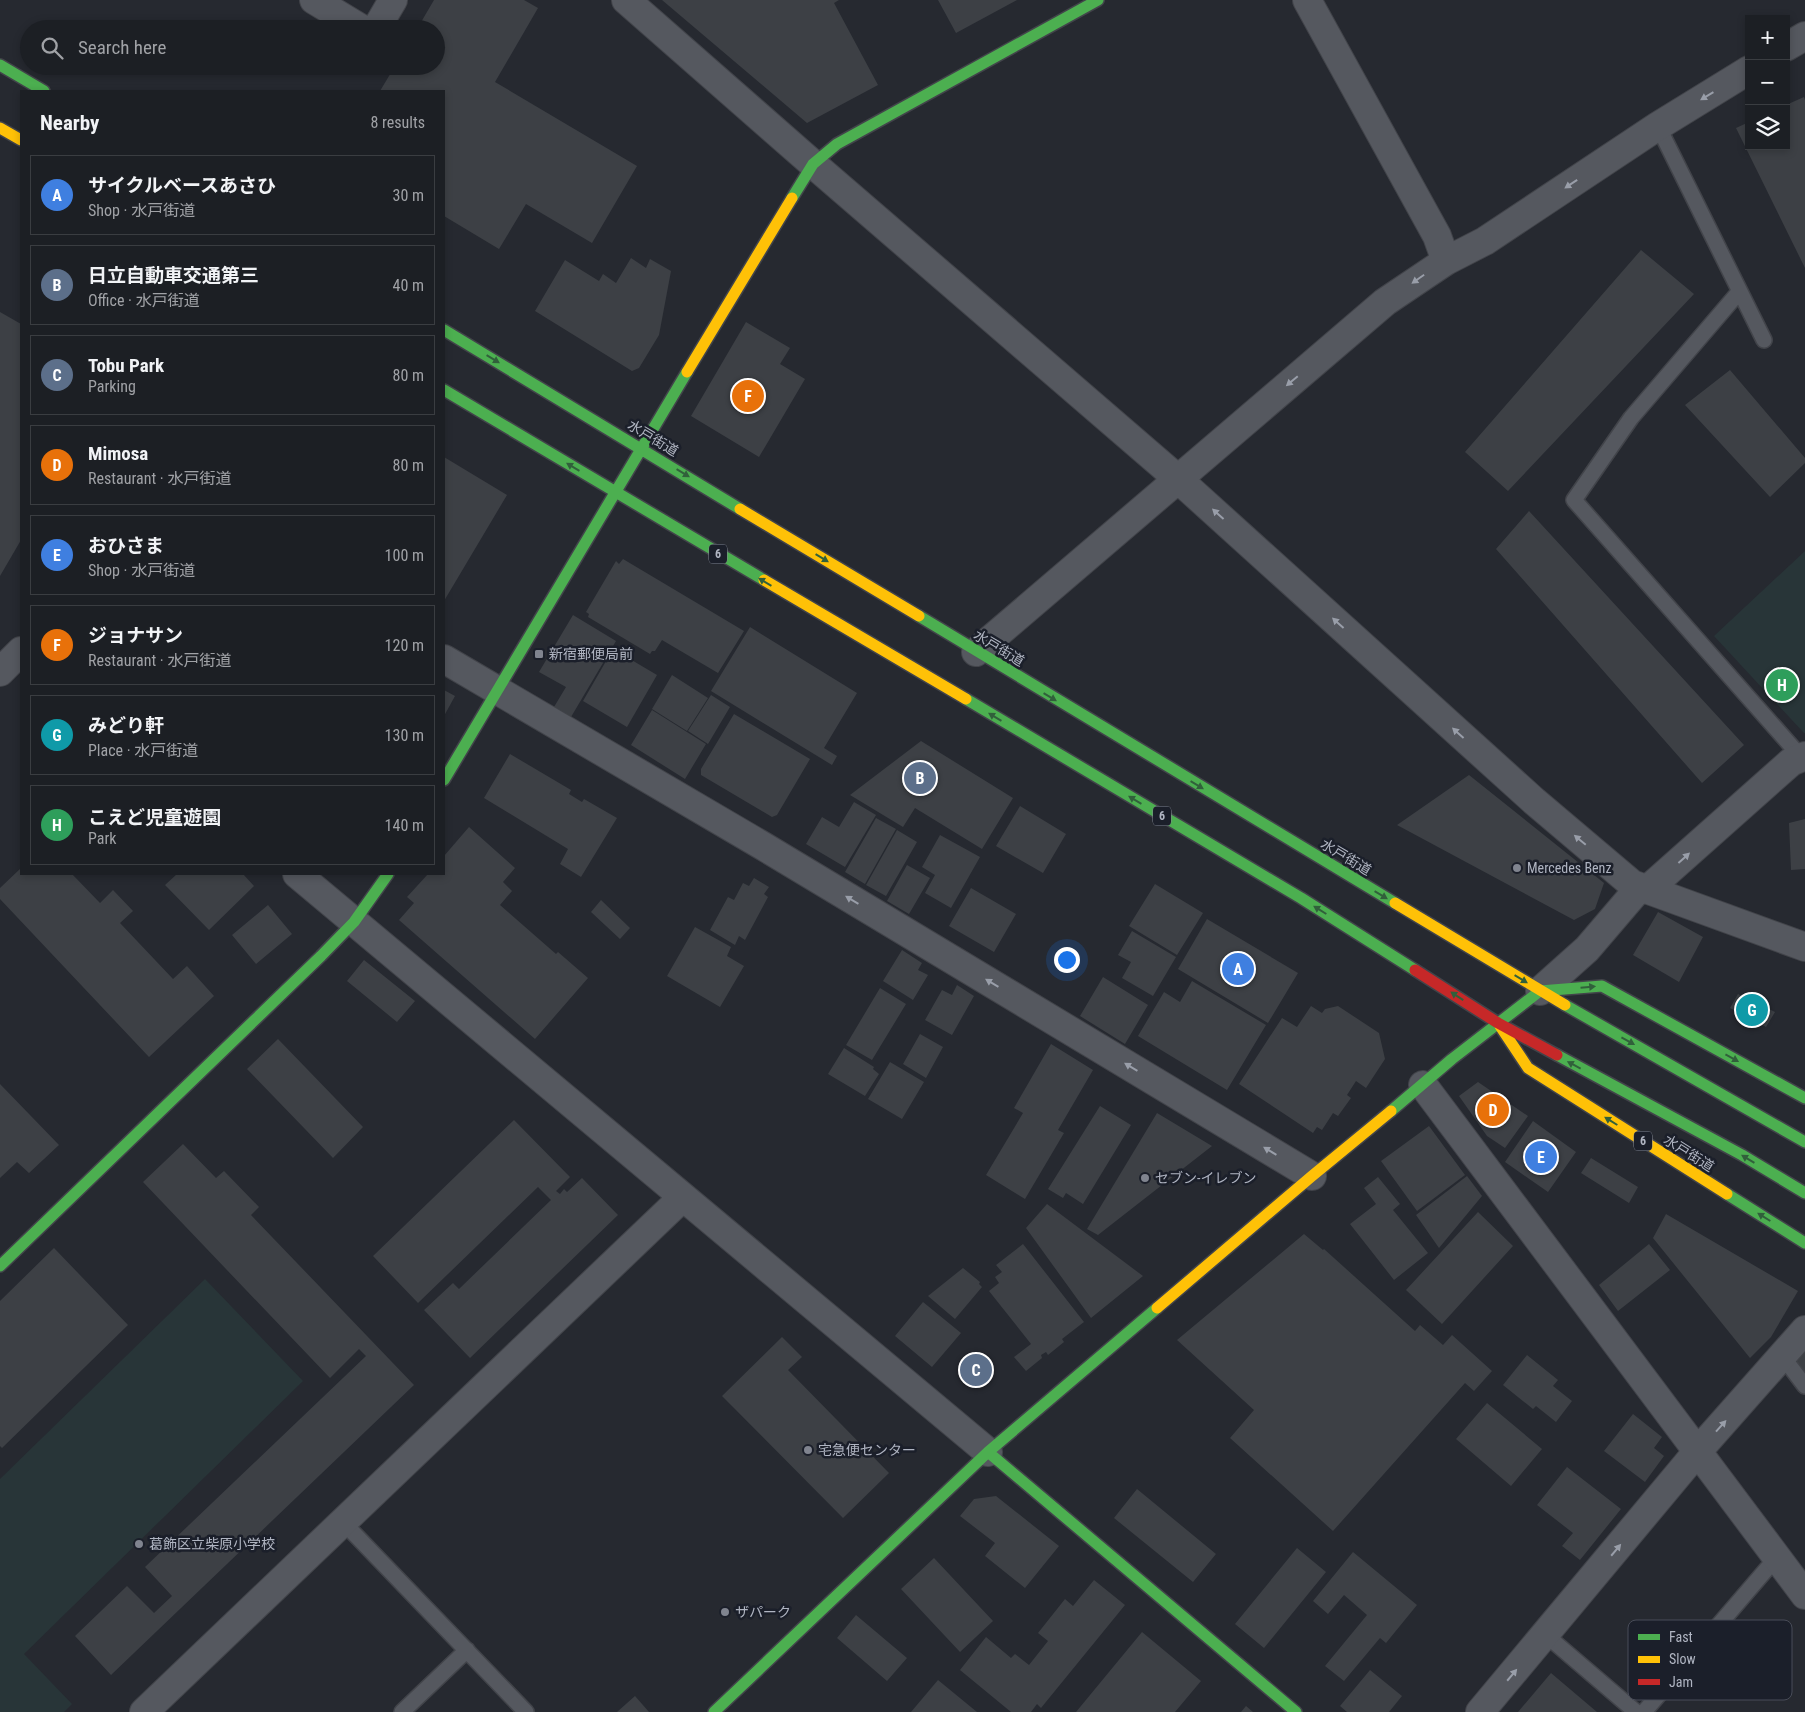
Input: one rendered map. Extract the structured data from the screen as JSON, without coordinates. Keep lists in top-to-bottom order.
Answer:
{
  "streets": {
    "main road": ["水戸街道", "6"]
  },
  "places": {
    "transit": ["新宿郵便局前"],
    "other": [
      "Mercedes Benz",
      "セブン-イレブン",
      "宅急便センター",
      "葛飾区立柴原小学校",
      "ザパーク"
    ]
  },
  "legend": ["Fast", "Slow", "Jam"],
  "page": {
    "map_buttons": ["+", "−"],
    "search": "Search here",
    "heading": ["Nearby", "8 results"],
    "list": [
      {
        "mark": "A",
        "name": "サイクルベースあさひ",
        "note": "Shop · 水戸街道",
        "value": "30 m"
      },
      {
        "mark": "B",
        "name": "日立自動車交通第三",
        "note": "Office · 水戸街道",
        "value": "40 m"
      },
      {
        "mark": "C",
        "name": "Tobu Park",
        "note": "Parking",
        "value": "80 m"
      },
      {
        "mark": "D",
        "name": "Mimosa",
        "note": "Restaurant · 水戸街道",
        "value": "80 m"
      },
      {
        "mark": "E",
        "name": "おひさま",
        "note": "Shop · 水戸街道",
        "value": "100 m"
      },
      {
        "mark": "F",
        "name": "ジョナサン",
        "note": "Restaurant · 水戸街道",
        "value": "120 m"
      },
      {
        "mark": "G",
        "name": "みどり軒",
        "note": "Place · 水戸街道",
        "value": "130 m"
      },
      {
        "mark": "H",
        "name": "こえど児童遊園",
        "note": "Park",
        "value": "140 m"
      }
    ],
    "pins": [
      "F",
      "H",
      "B",
      "A",
      "G",
      "D",
      "E",
      "C"
    ]
  }
}
